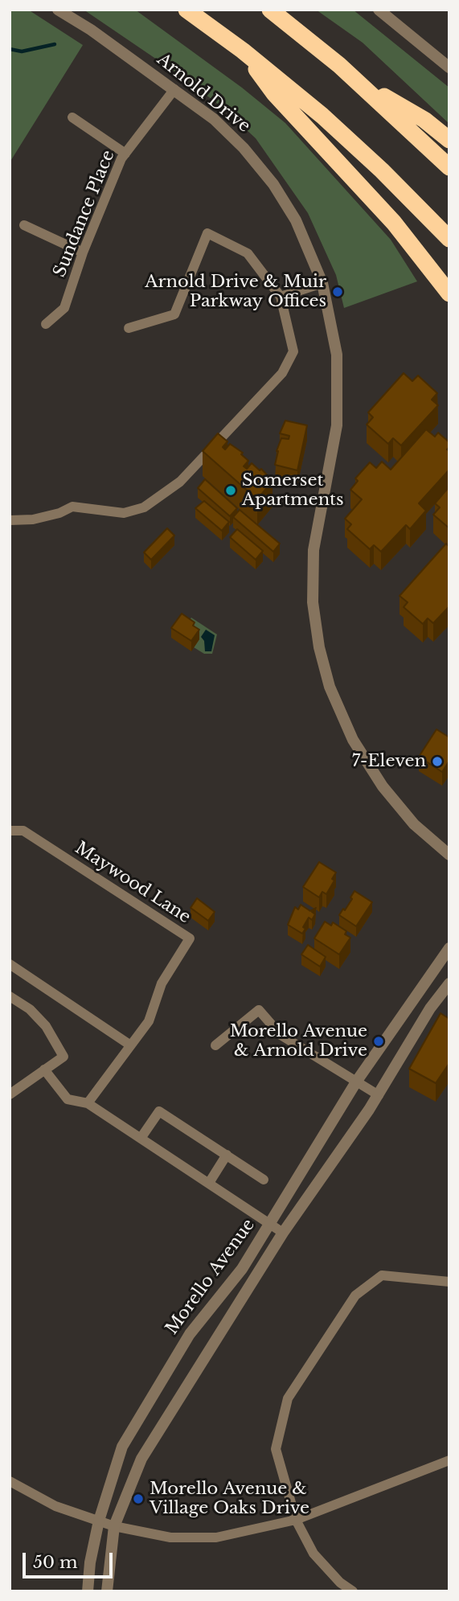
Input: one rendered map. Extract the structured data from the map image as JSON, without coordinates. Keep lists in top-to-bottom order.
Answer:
{
  "streets": {
    "street": [
      "Arnold Drive",
      "Sundance Place",
      "Maywood Lane",
      "Morello Avenue"
    ]
  },
  "crossings": [
    ["Arnold Drive", "Sundance Place"]
  ],
  "places": [
    "Arnold Drive & Muir Parkway Offices",
    "Somerset Apartments",
    "7-Eleven",
    "Morello Avenue & Arnold Drive",
    "Morello Avenue & Village Oaks Drive"
  ],
  "scale_bar": "50 m"
}
